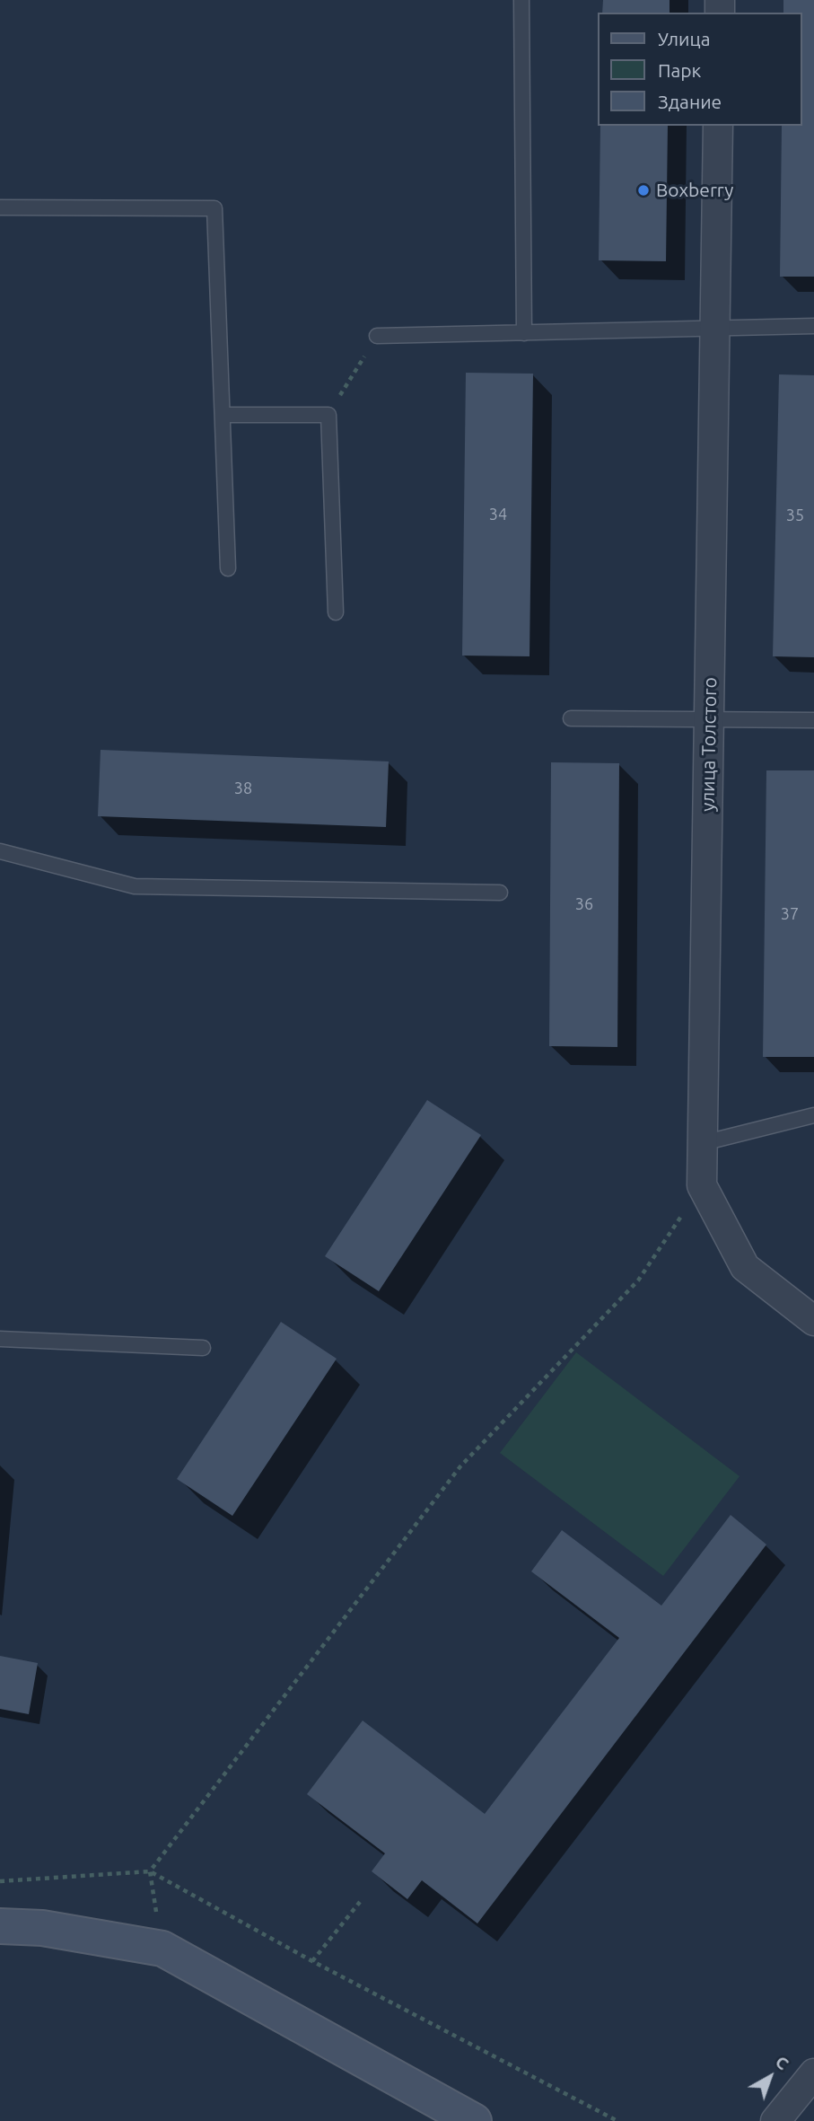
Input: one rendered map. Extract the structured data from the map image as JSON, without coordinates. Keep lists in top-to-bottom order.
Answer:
{
  "streets": {
    "street": ["улица Толстого"]
  },
  "places": ["Boxberry"],
  "house_numbers": [
    "34",
    "35",
    "38",
    "36",
    "37"
  ],
  "legend": ["Улица", "Парк", "Здание"],
  "north": "top right"
}
